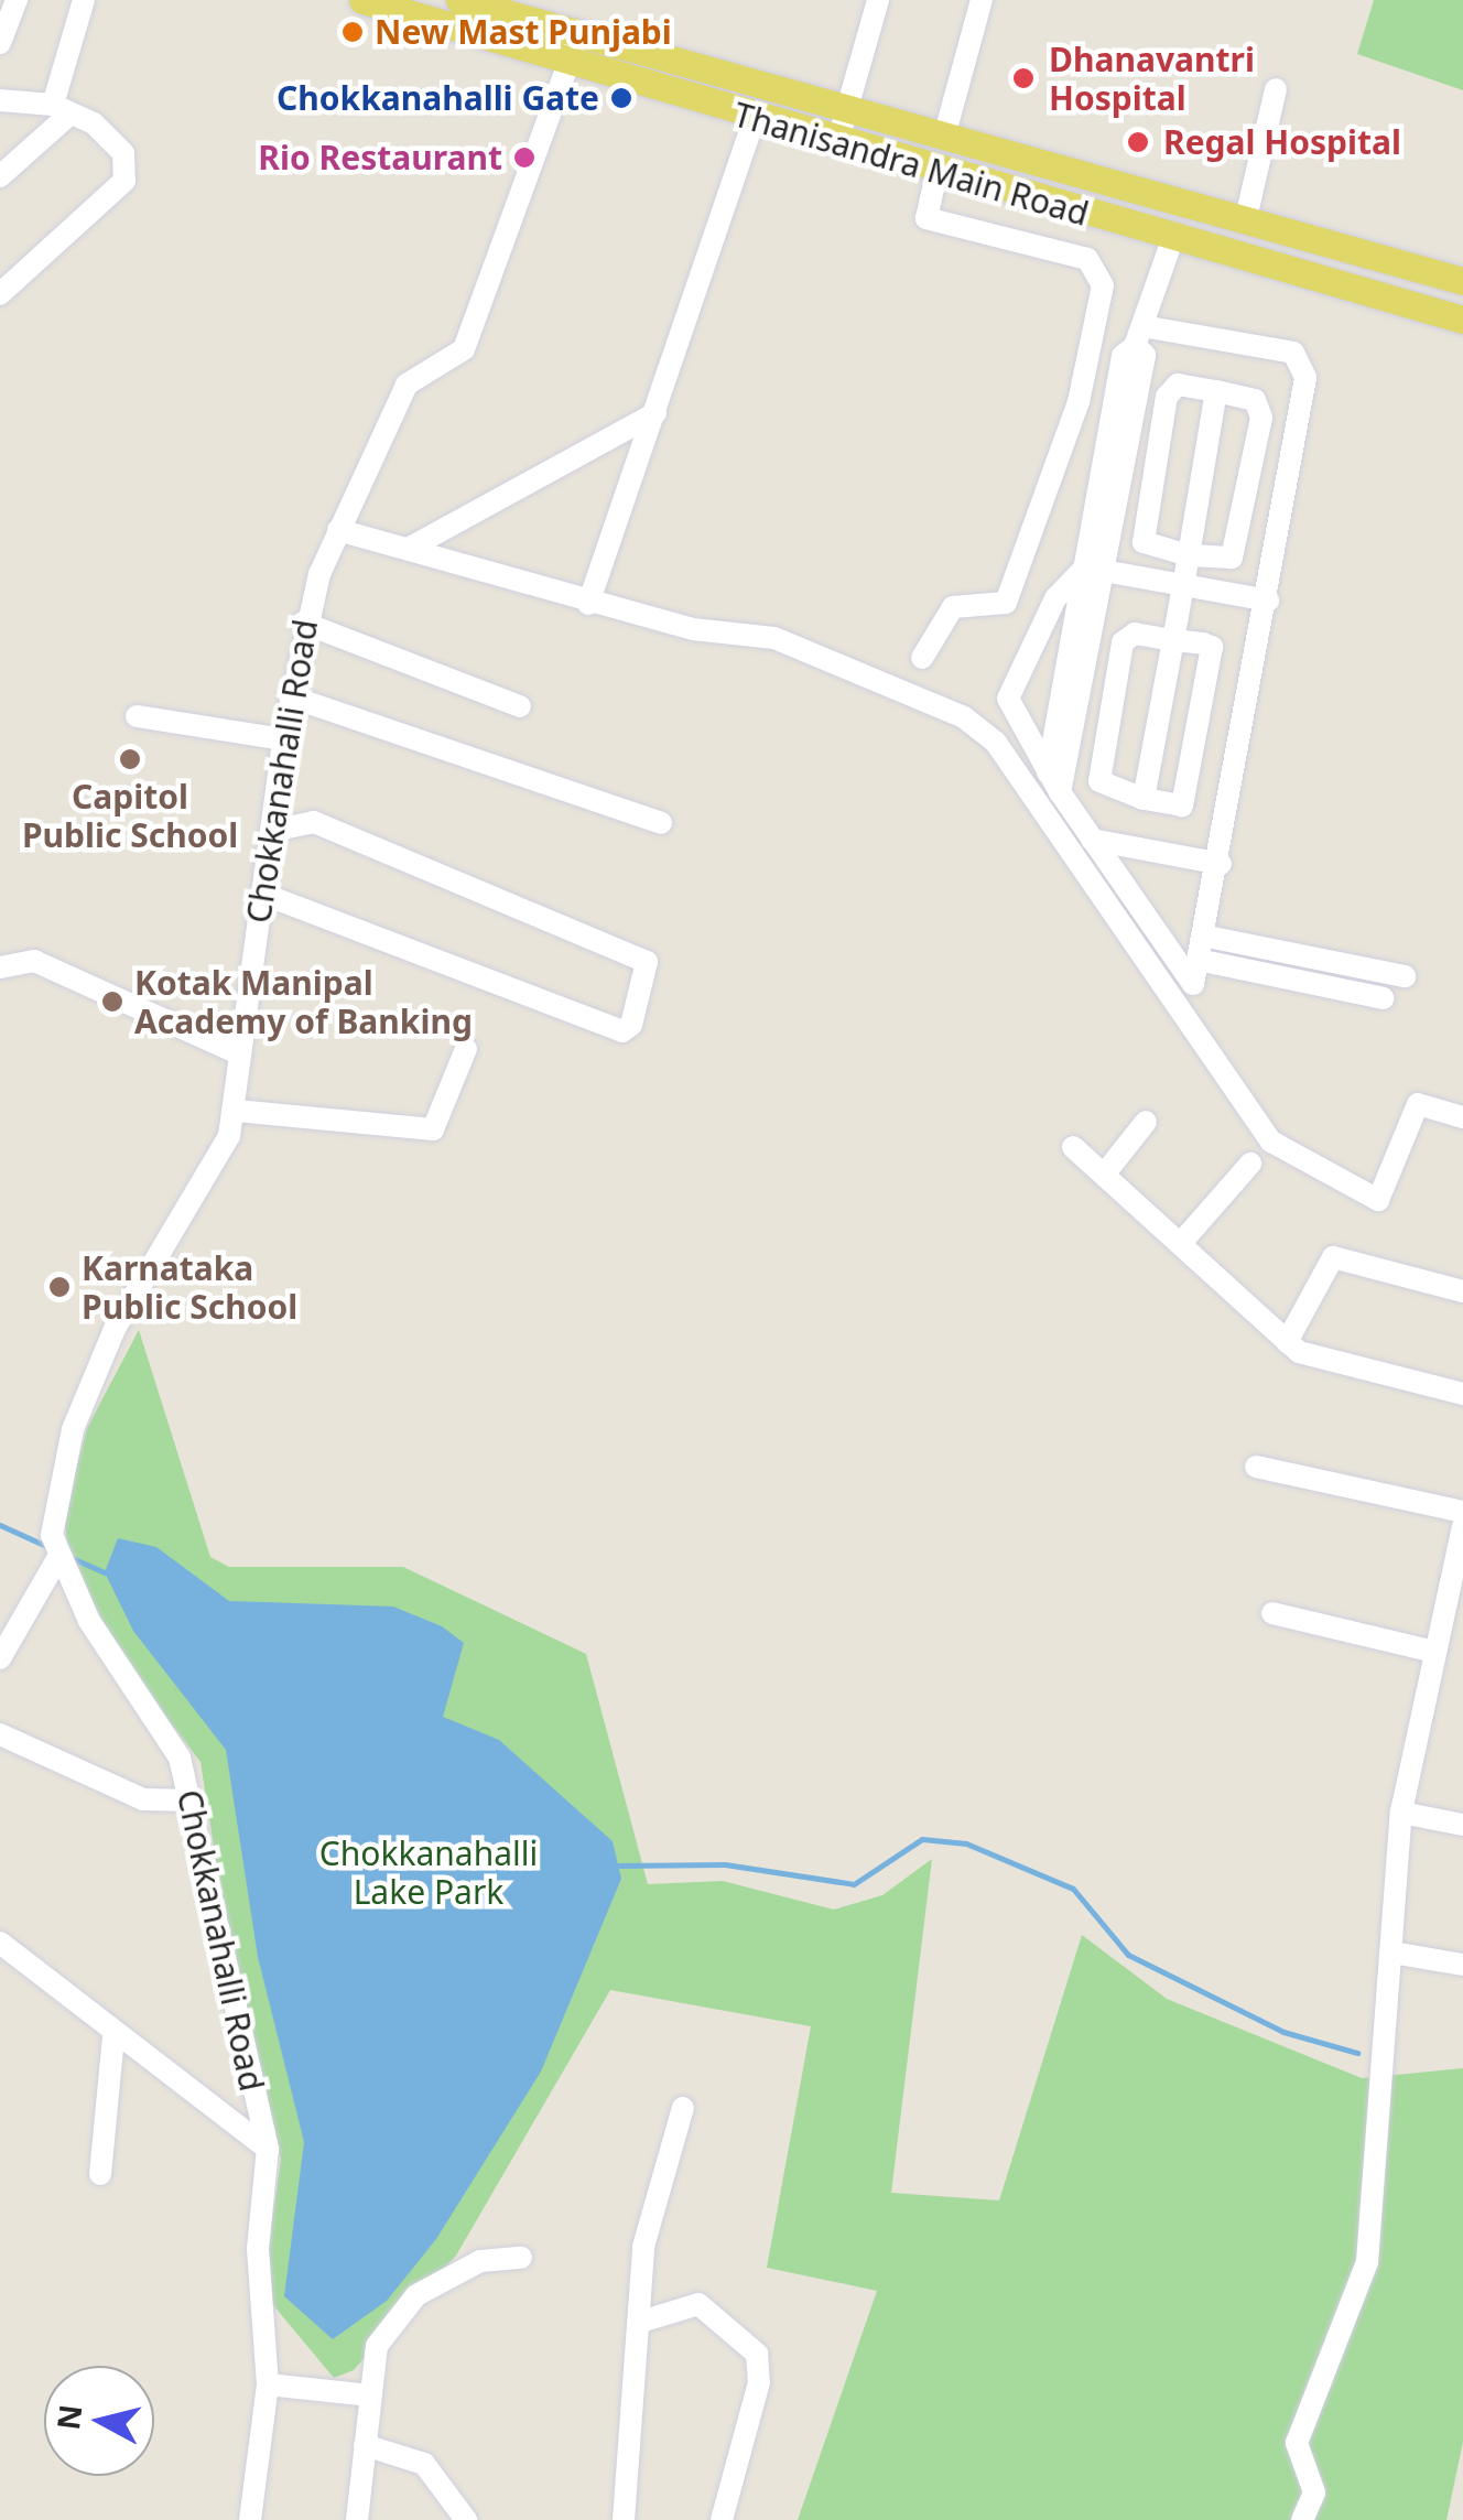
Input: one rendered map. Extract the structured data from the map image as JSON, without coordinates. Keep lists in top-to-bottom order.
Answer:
{
  "streets": {
    "main road": ["Thanisandra Main Road"],
    "street": ["Chokkanahalli Road"]
  },
  "crossings": [
    ["Thanisandra Main Road", "Chokkanahalli Road"]
  ],
  "parks": ["Chokkanahalli Lake Park"],
  "places": [
    "New Mast Punjabi",
    "Dhanavantri Hospital",
    "Chokkanahalli Gate",
    "Regal Hospital",
    "Rio Restaurant",
    "Capitol Public School",
    "Kotak Manipal Academy of Banking",
    "Karnataka Public School"
  ],
  "north": "left"
}
